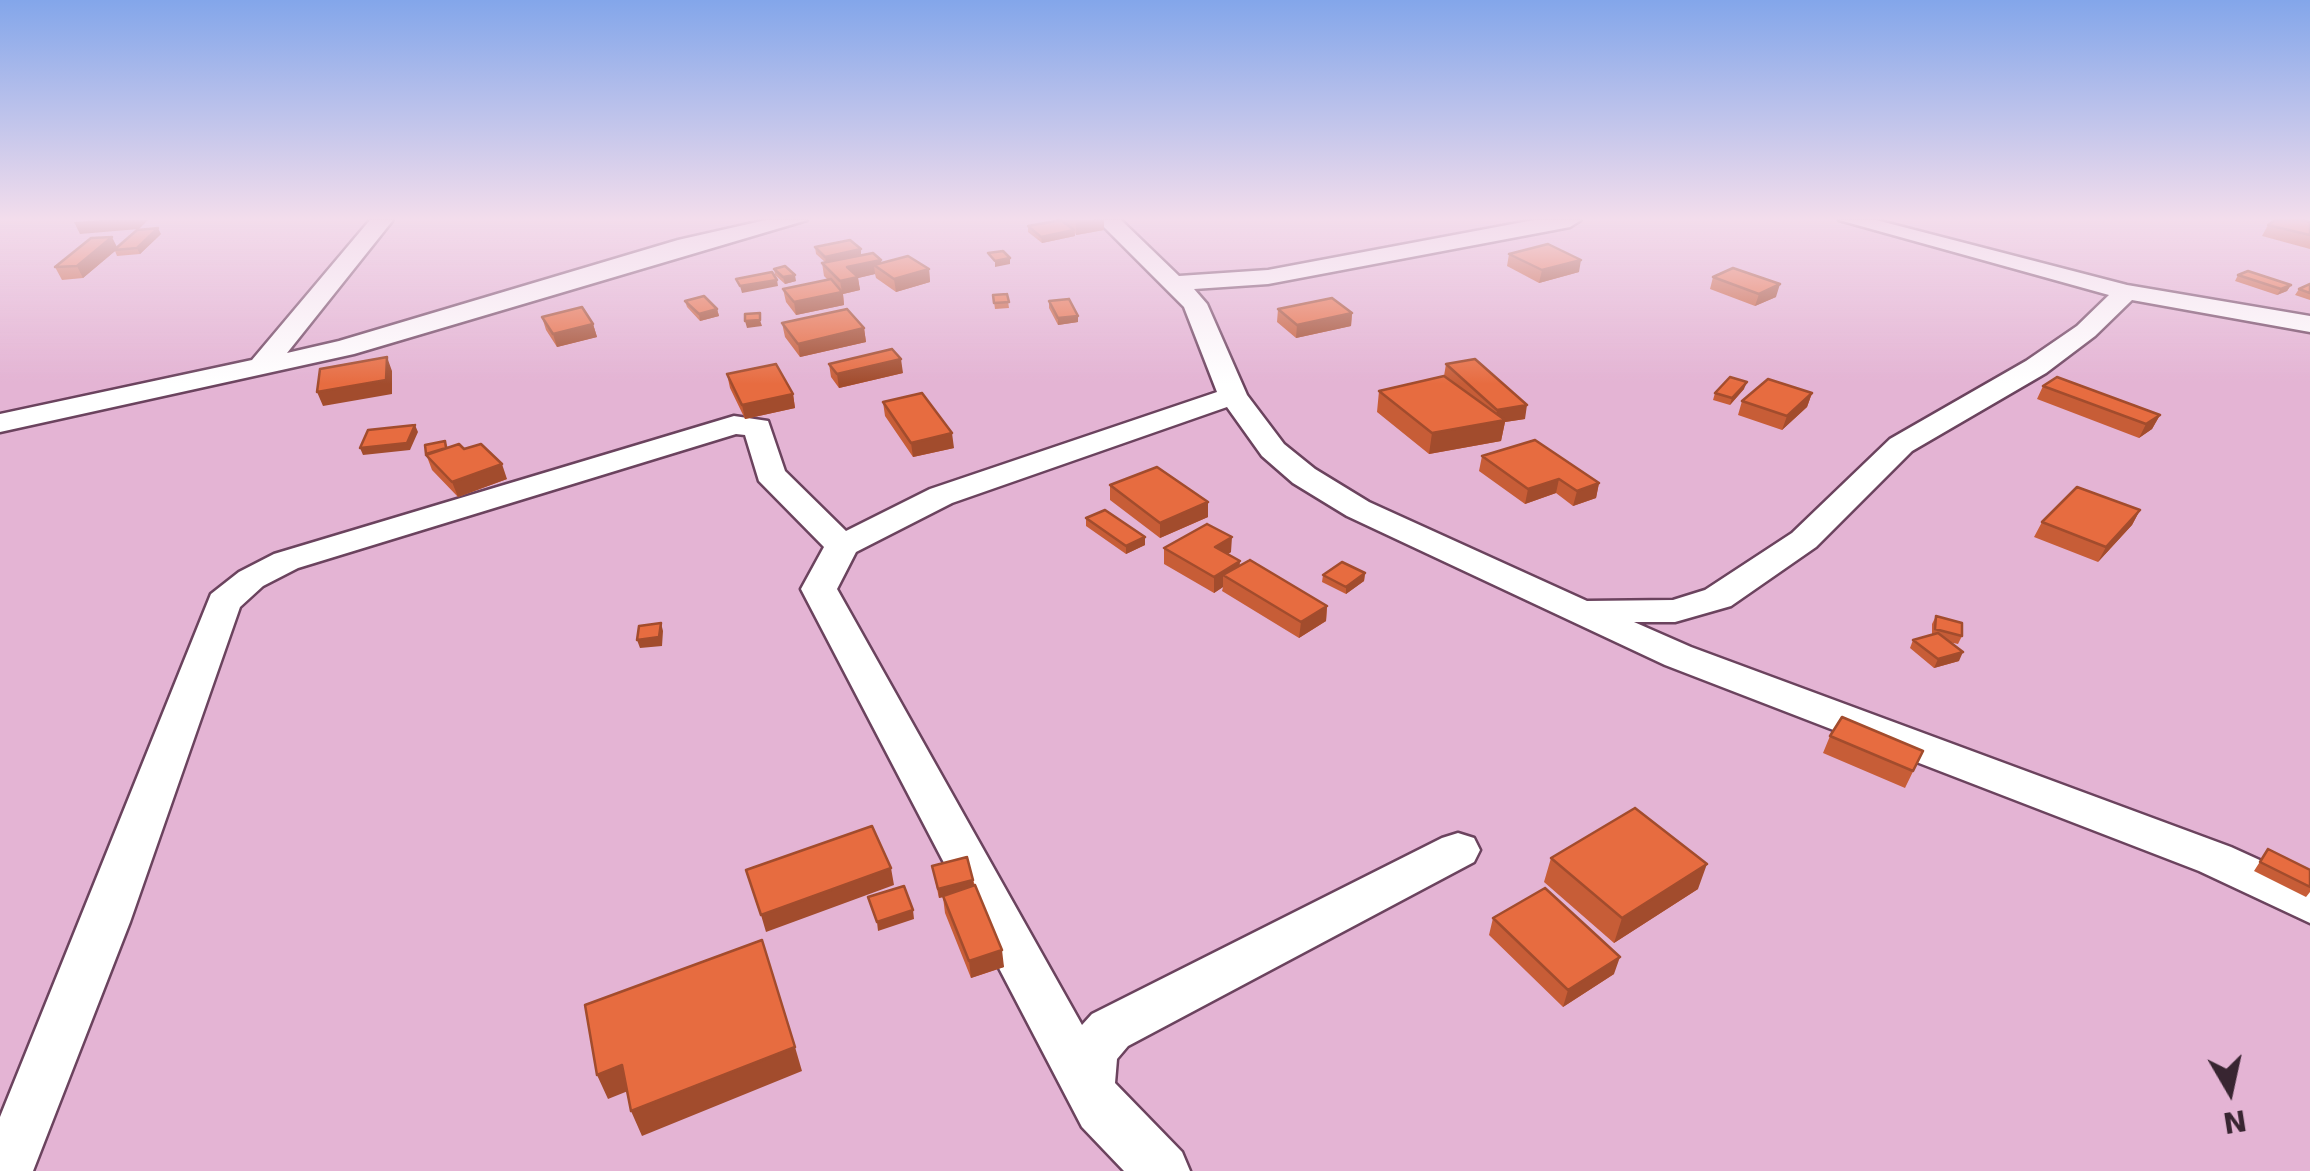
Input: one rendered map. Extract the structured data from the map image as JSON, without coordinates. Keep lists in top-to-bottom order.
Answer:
{
  "north": "bottom"
}
